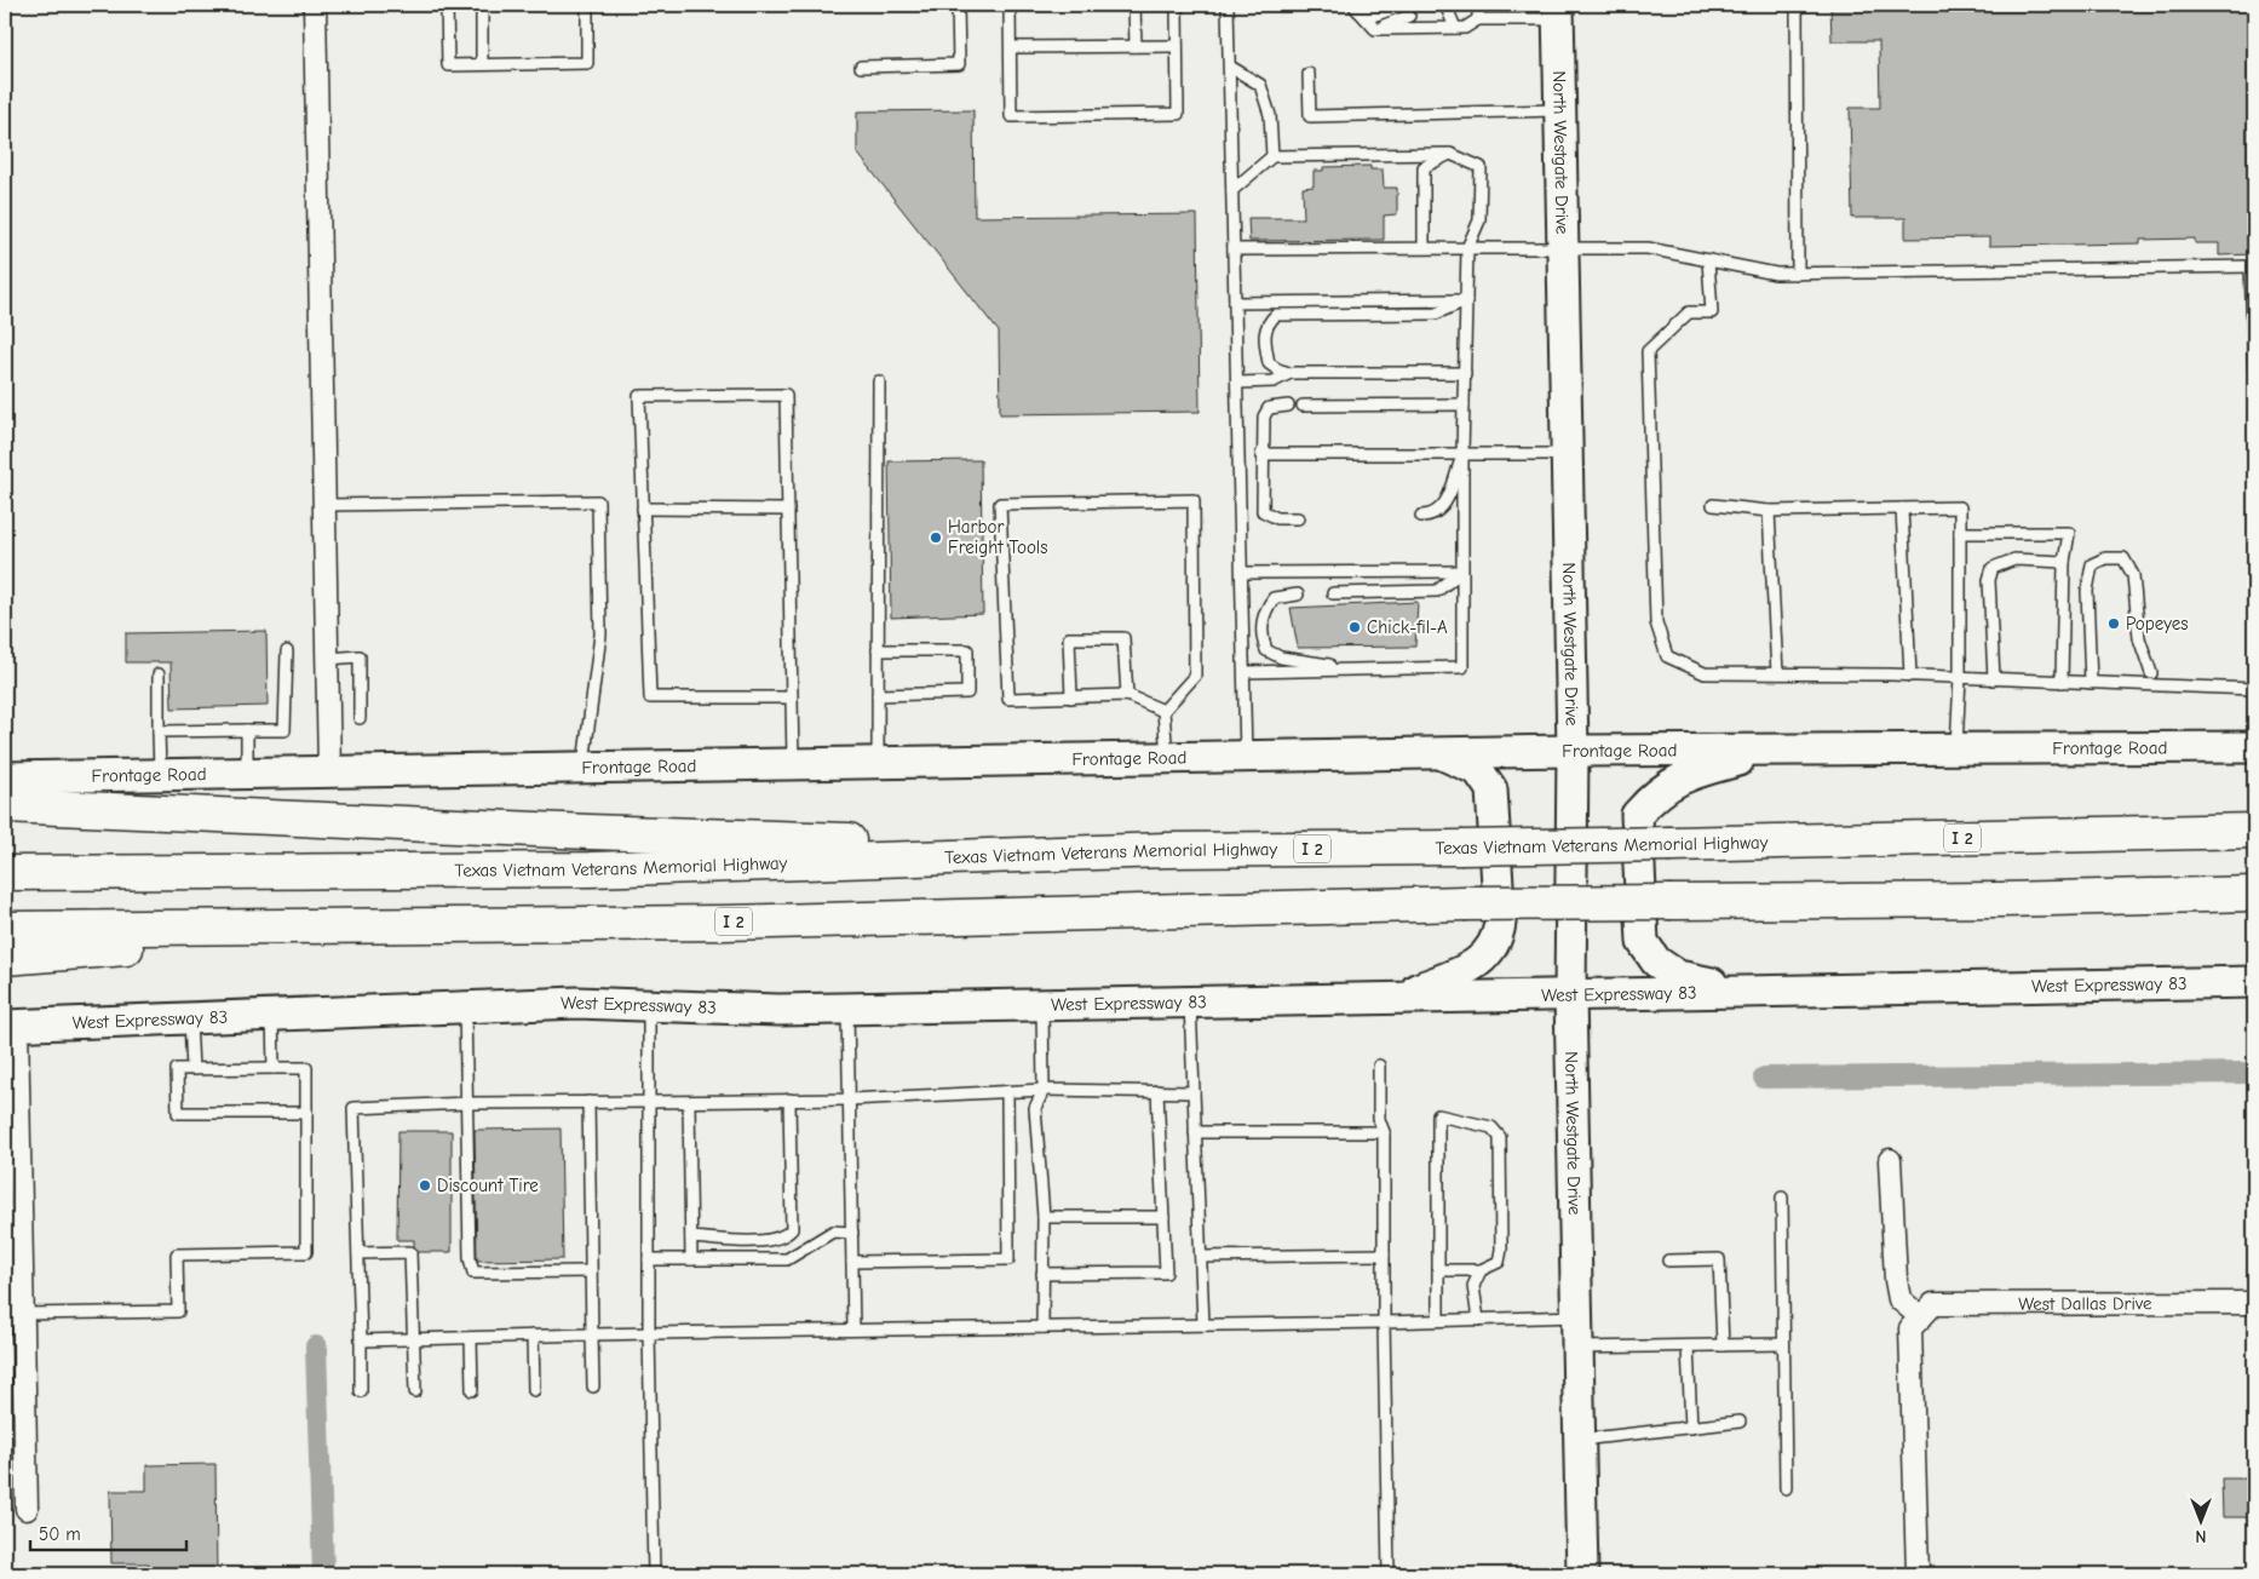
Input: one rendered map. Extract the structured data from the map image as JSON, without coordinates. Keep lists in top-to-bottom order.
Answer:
{
  "streets": {
    "highway": ["I 2", "Texas Vietnam Veterans Memorial Highway"],
    "main road": ["North Westgate Drive", "Frontage Road", "West Expressway 83"],
    "street": ["West Dallas Drive"]
  },
  "crossings": [
    ["North Westgate Drive", "Frontage Road"],
    ["North Westgate Drive", "West Expressway 83"]
  ],
  "places": [
    "Harbor Freight Tools",
    "Popeyes",
    "Chick-fil-A",
    "Discount Tire"
  ],
  "scale_bar": "50 m",
  "north": "bottom"
}
